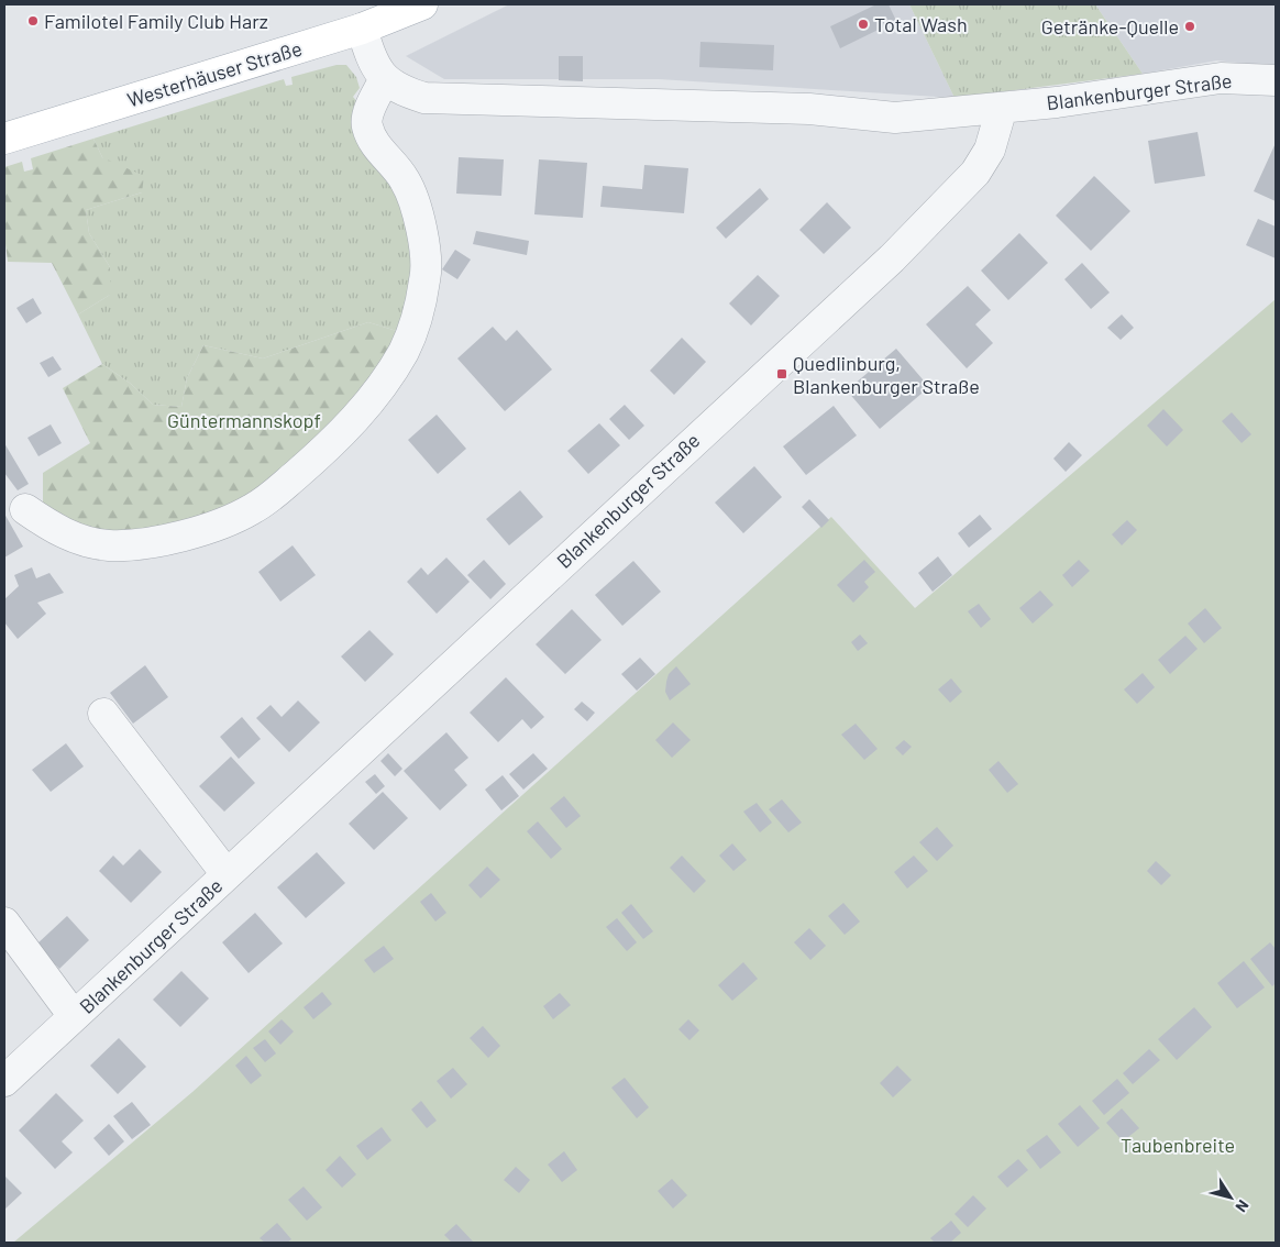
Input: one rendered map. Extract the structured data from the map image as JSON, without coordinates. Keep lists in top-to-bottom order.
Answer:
{
  "streets": {
    "main road": ["Westerhäuser Straße"],
    "street": ["Blankenburger Straße"]
  },
  "parks": ["Güntermannskopf", "Taubenbreite"],
  "places": {
    "other": ["Familotel Family Club Harz", "Total Wash", "Getränke-Quelle"],
    "transit": ["Quedlinburg, Blankenburger Straße"]
  },
  "north": "bottom right"
}
